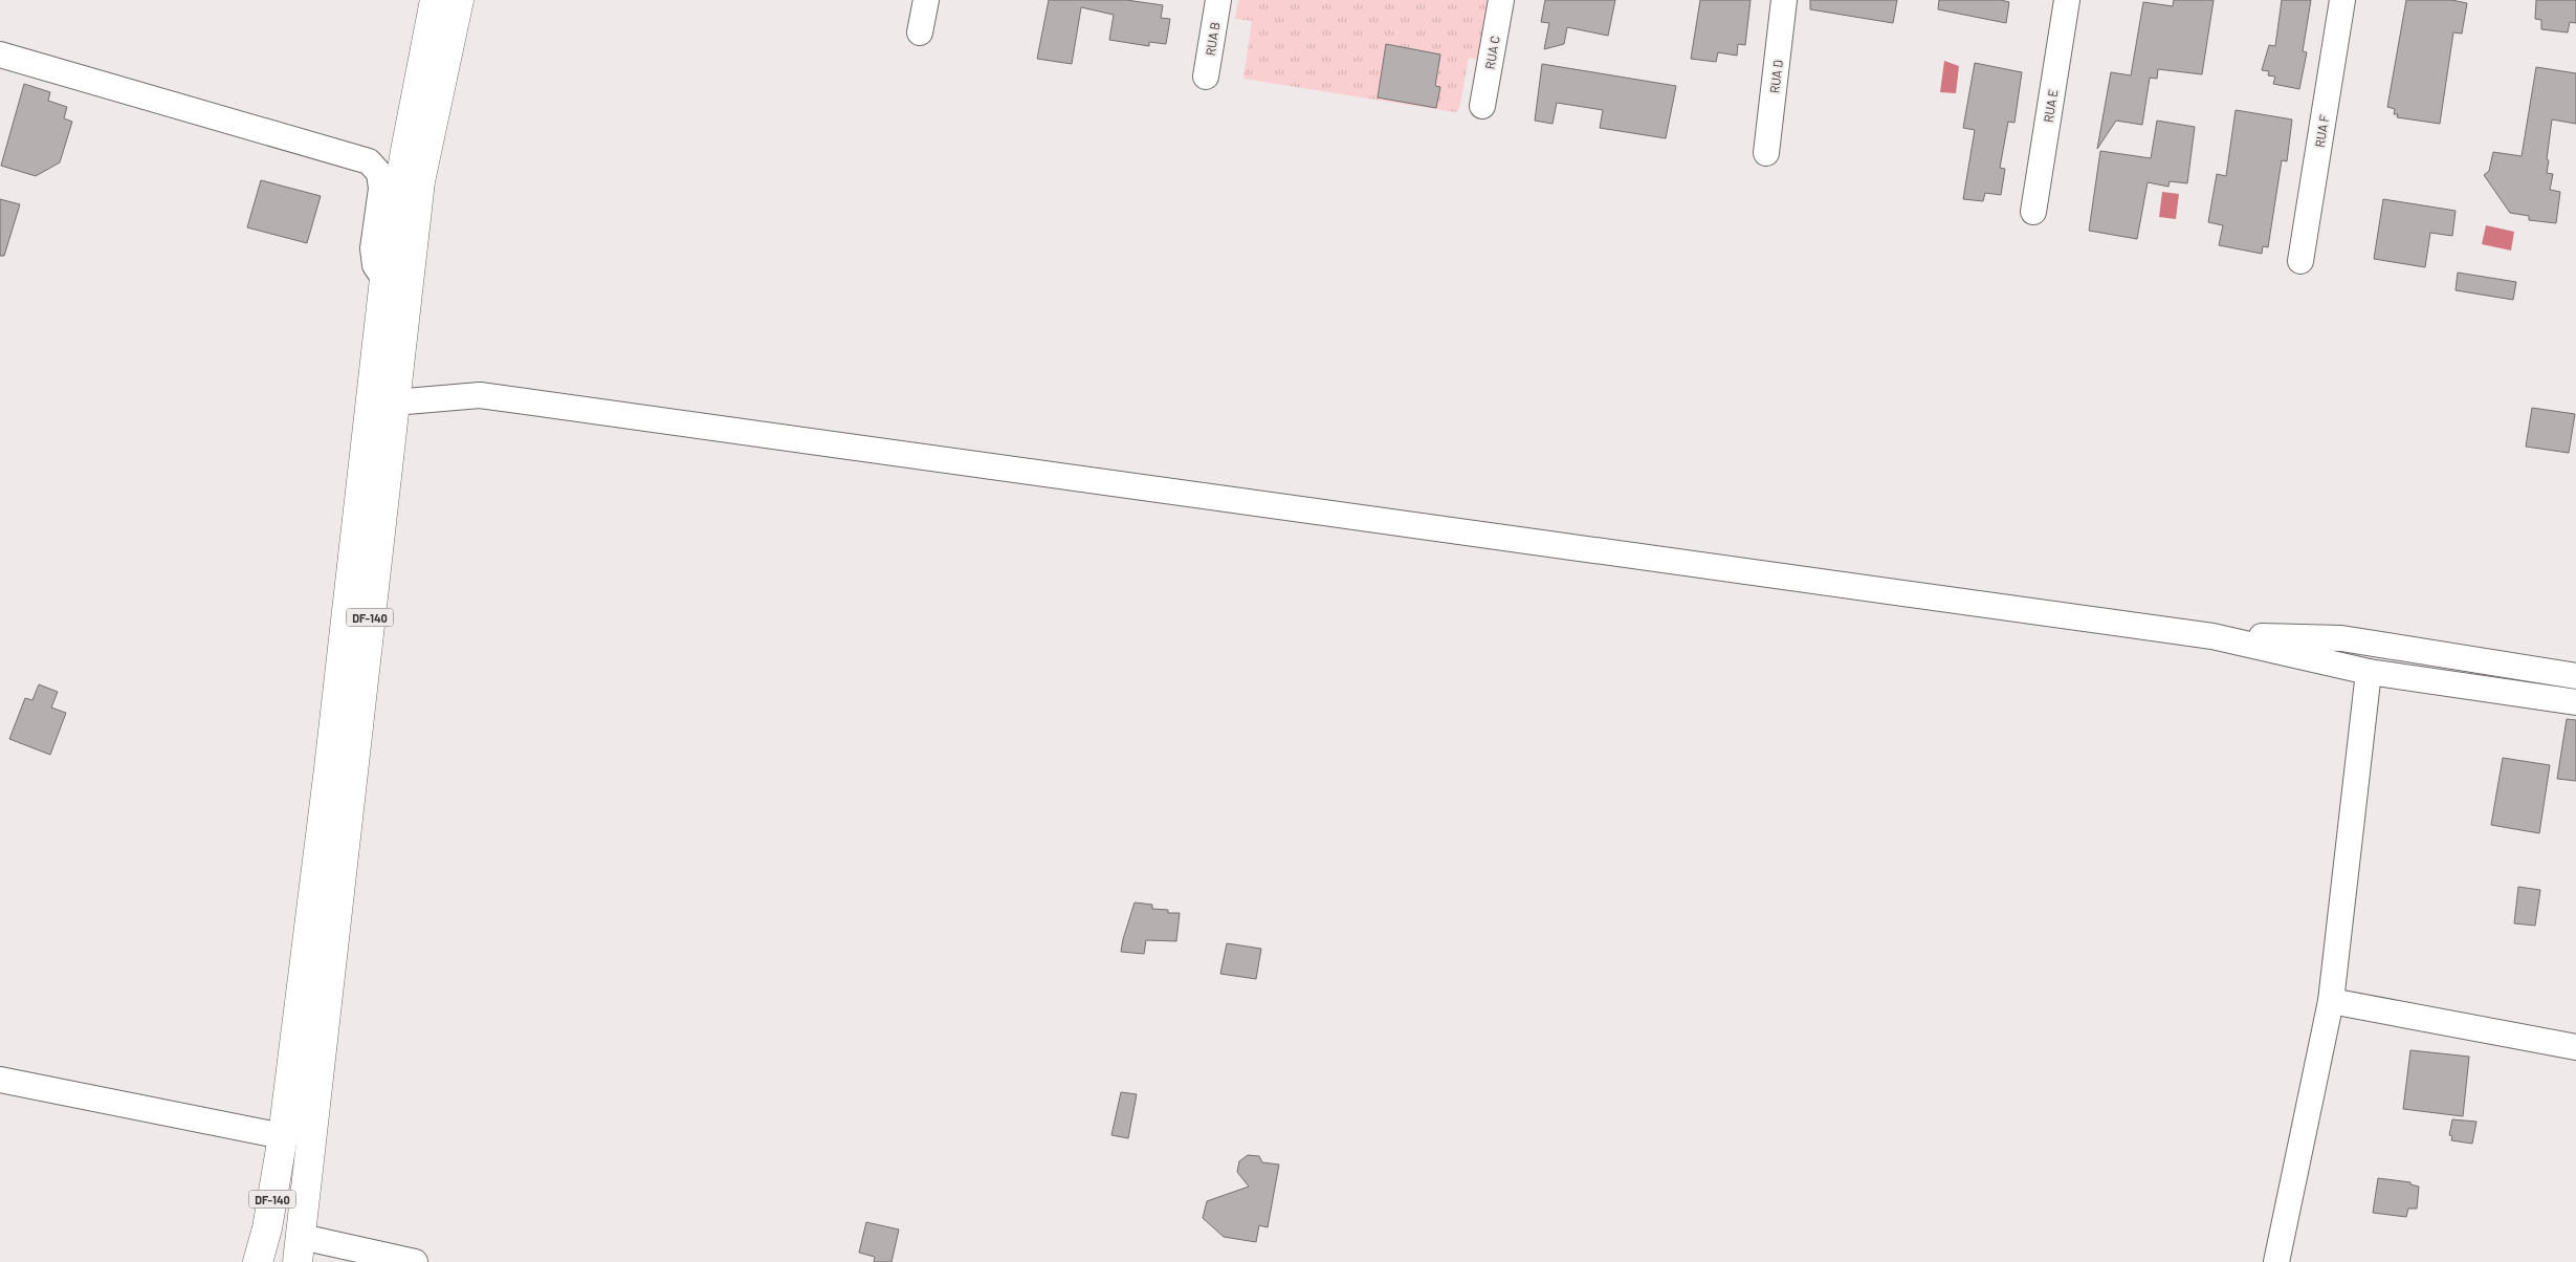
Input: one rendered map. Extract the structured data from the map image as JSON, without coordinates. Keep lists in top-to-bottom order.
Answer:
{
  "streets": {
    "main road": ["DF-140"],
    "street": [
      "RUA B",
      "RUA C",
      "RUA D",
      "RUA E",
      "RUA F"
    ]
  }
}
